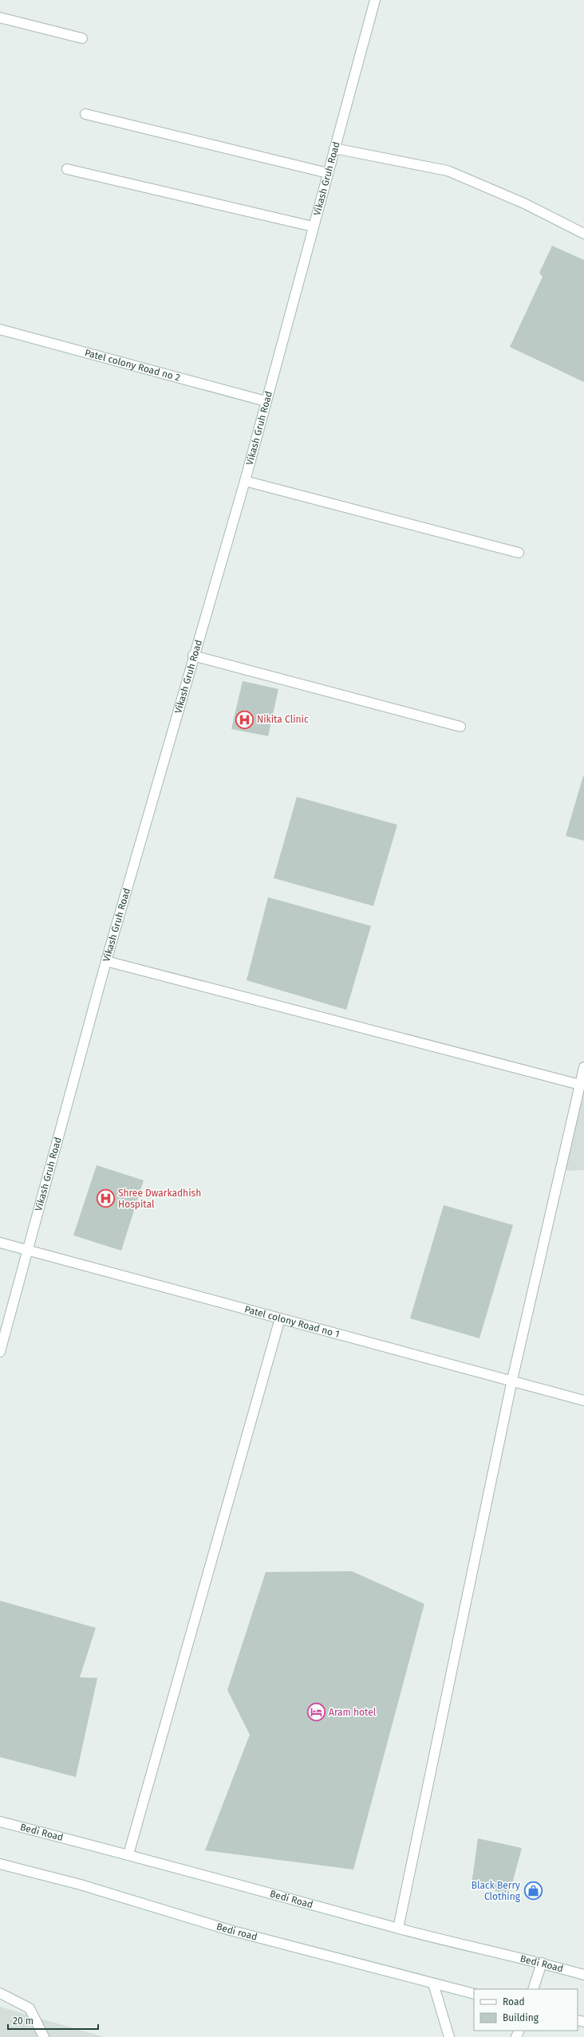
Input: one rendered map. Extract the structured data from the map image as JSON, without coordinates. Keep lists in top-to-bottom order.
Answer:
{
  "streets": {
    "street": [
      "Vikash Gruh Road",
      "Patel colony Road no 2",
      "Patel colony Road no 1",
      "Bedi Road",
      "Bedi road"
    ]
  },
  "crossings": [
    ["Vikash Gruh Road", "Patel colony Road no 2"],
    ["Vikash Gruh Road", "Patel colony Road no 1"]
  ],
  "places": {
    "hospital": ["Nikita Clinic", "Shree Dwarkadhish Hospital"],
    "hotel": ["Aram hotel"],
    "shop": ["Black Berry Clothing"]
  },
  "legend": ["Road", "Building"],
  "scale_bar": "20 m"
}
